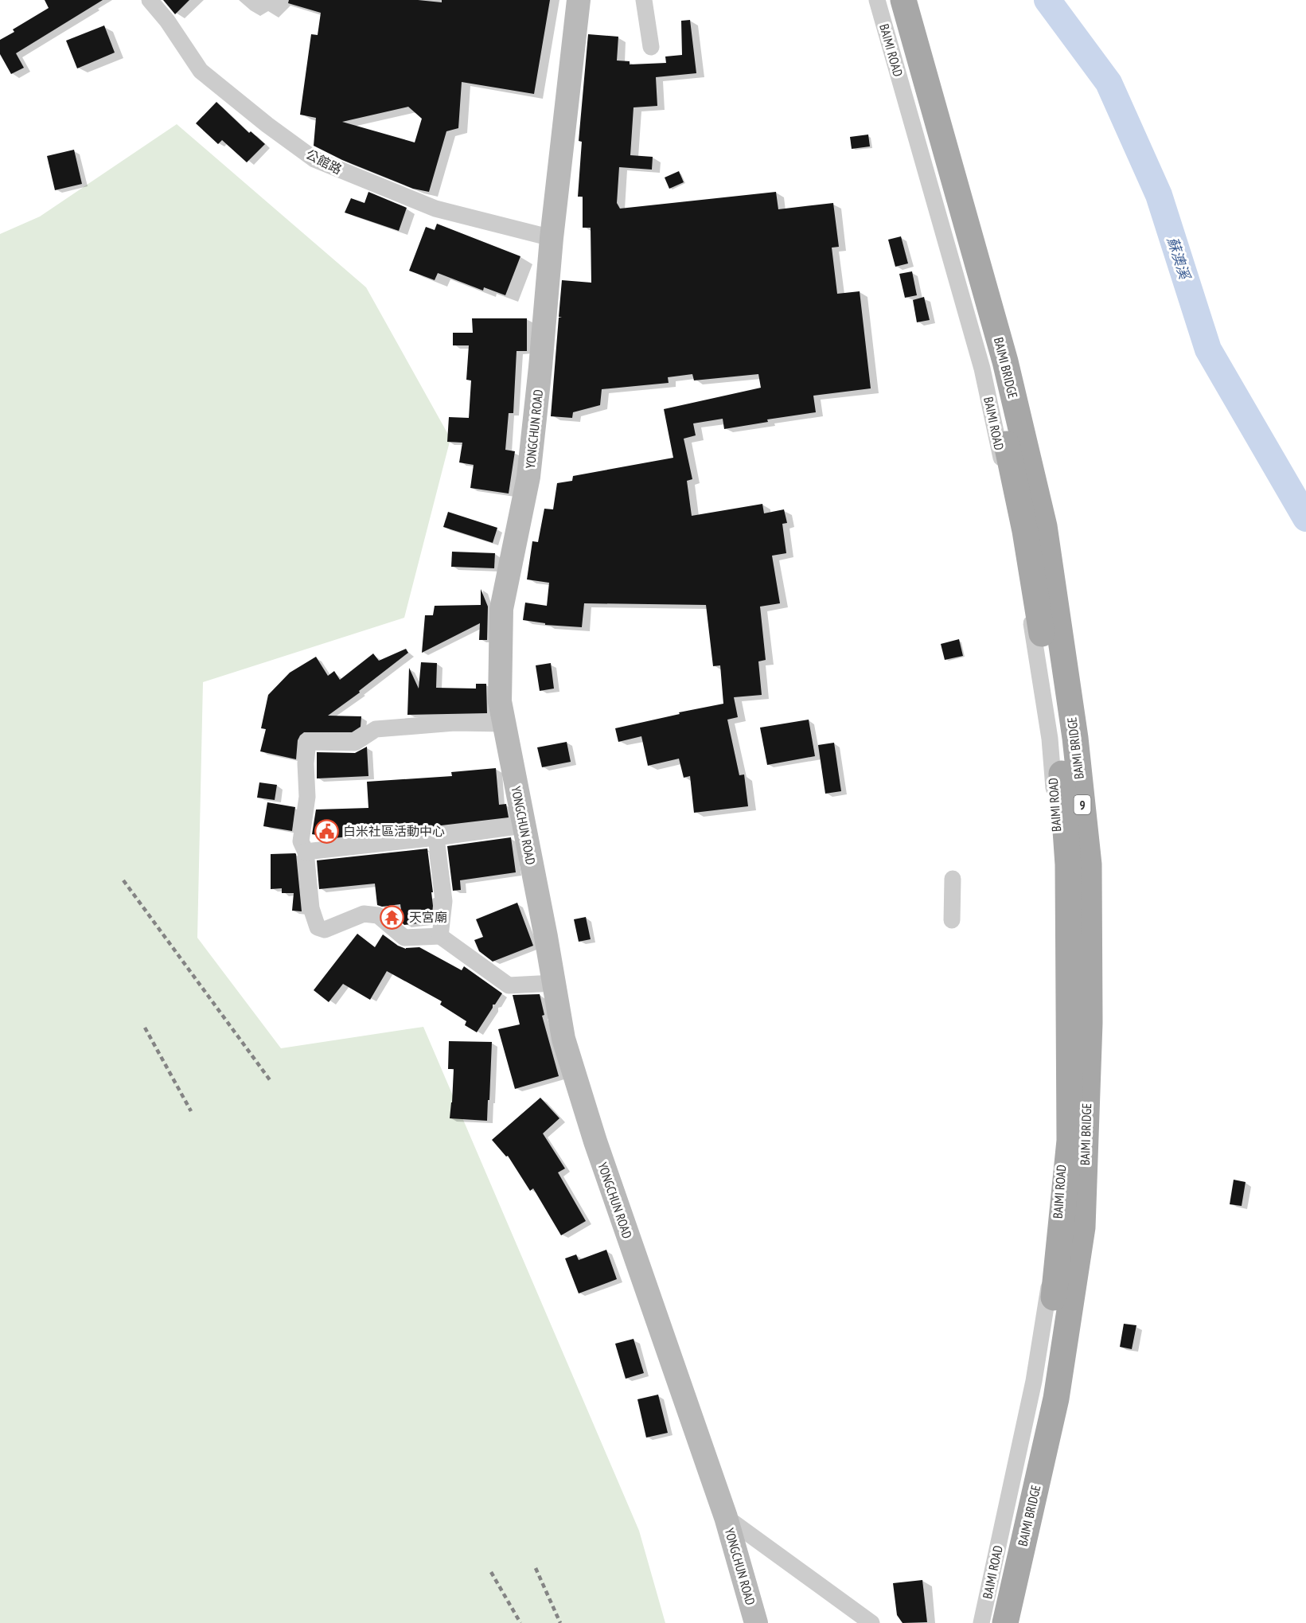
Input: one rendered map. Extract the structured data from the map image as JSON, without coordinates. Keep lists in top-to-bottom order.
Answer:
{
  "streets": {
    "main road": ["BAIMI BRIDGE", "9"],
    "street": ["BAIMI ROAD", "公館路", "YONGCHUN ROAD"]
  },
  "crossings": [
    ["公館路", "YONGCHUN ROAD"]
  ],
  "water": ["蘇澳溪"],
  "places": {
    "public building": ["白米社區活動中心"],
    "temple": ["天宮廟"]
  }
}
